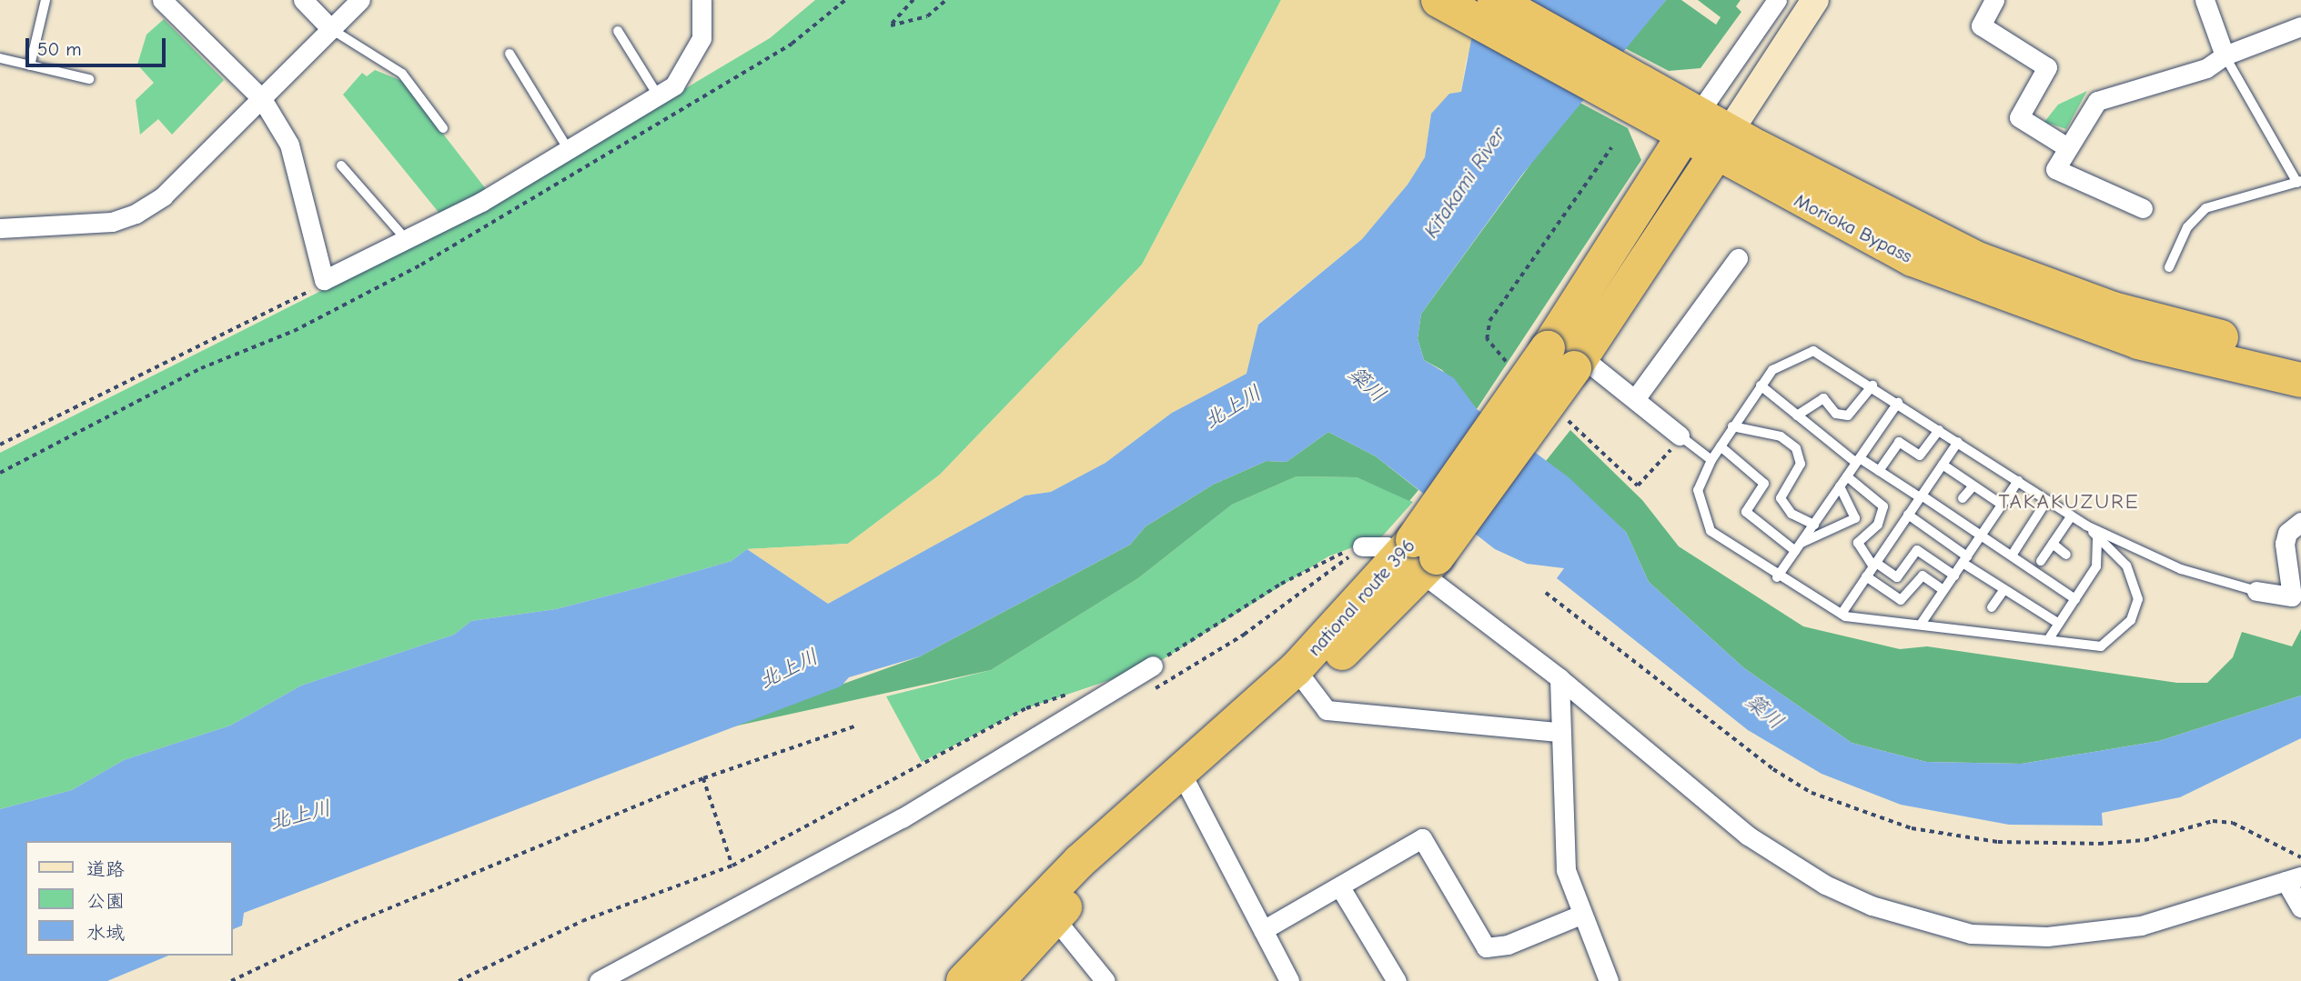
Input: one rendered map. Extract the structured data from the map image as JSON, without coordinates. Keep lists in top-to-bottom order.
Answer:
{
  "streets": {
    "highway": ["Morioka Bypass", "national route 396"]
  },
  "crossings": [
    ["Morioka Bypass", "national route 396"]
  ],
  "districts": ["TAKAKUZURE"],
  "water": ["Kitakami River", "簗川", "北上川"],
  "legend": ["道路", "公園", "水域"],
  "scale_bar": "50 m"
}
